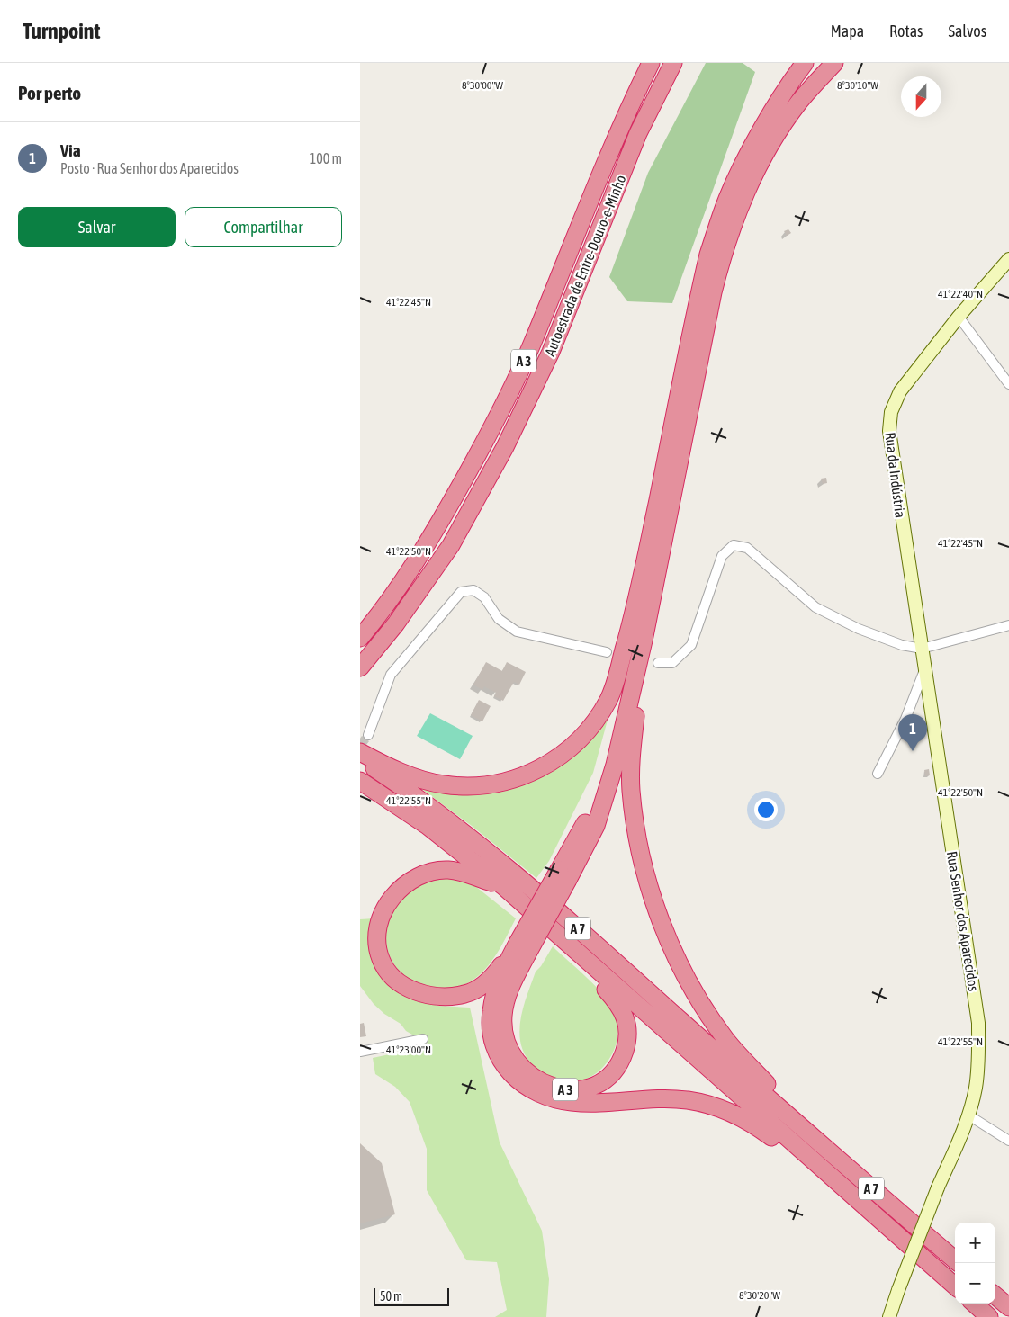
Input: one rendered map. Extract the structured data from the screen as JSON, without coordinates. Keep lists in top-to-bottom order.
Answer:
{
  "streets": {
    "highway": ["Autoestrada de Entre-Douro-e-Minho", "A 3", "A 7"],
    "street": ["Rua da Indústria", "Rua Senhor dos Aparecidos"]
  },
  "crossings": [
    ["A 3", "A 7"],
    ["Rua da Indústria", "Rua Senhor dos Aparecidos"]
  ],
  "scale_bar": "50 m",
  "north": "bottom",
  "page": {
    "header": "Turnpoint",
    "nav": ["Mapa", "Rotas", "Salvos"],
    "heading": "Por perto",
    "list": [
      {
        "mark": "1",
        "name": "Via",
        "note": "Posto · Rua Senhor dos Aparecidos",
        "value": "100 m"
      }
    ],
    "buttons": ["Salvar", "Compartilhar"],
    "pins": "1",
    "map_buttons": ["+", "−"],
    "scale": "50 m"
  },
  "coordinates": [
    "8°30'00\"W",
    "8°30'10\"W",
    "41°22'40\"N",
    "41°22'45\"N",
    "41°22'50\"N",
    "41°22'55\"N",
    "41°23'00\"N",
    "8°30'20\"W"
  ]
}
